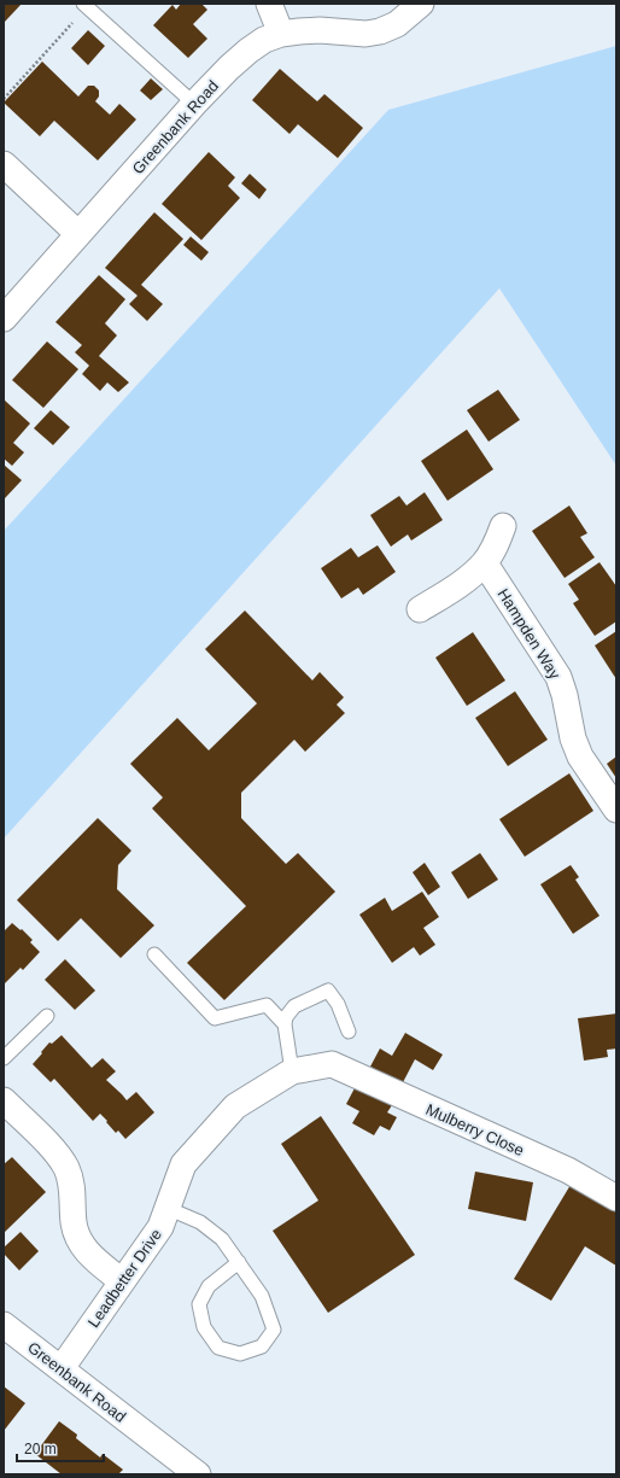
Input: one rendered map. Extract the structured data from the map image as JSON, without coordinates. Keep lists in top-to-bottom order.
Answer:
{
  "streets": {
    "street": [
      "Greenbank Road",
      "Hampden Way",
      "Mulberry Close",
      "Leadbetter Drive"
    ]
  },
  "crossings": [
    ["Greenbank Road", "Leadbetter Drive"],
    ["Mulberry Close", "Leadbetter Drive"]
  ],
  "scale_bar": "20 m"
}
